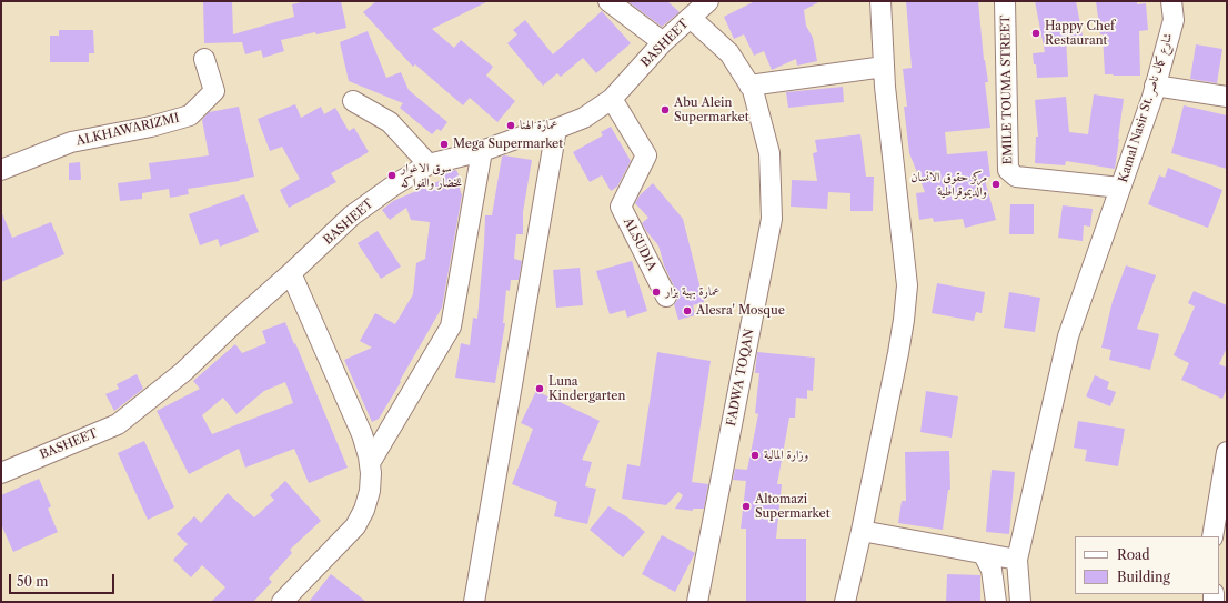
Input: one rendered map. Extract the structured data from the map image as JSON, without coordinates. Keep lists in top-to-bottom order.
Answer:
{
  "streets": {
    "street": [
      "BASHEET",
      "EMILE TOUMA STREET",
      "Kamal Nasir St. شارع كمال ناصر",
      "ALKHAWARIZMI",
      "ALSUDIA",
      "FADWA TOQAN"
    ]
  },
  "crossings": [
    ["BASHEET", "ALSUDIA"],
    ["BASHEET", "FADWA TOQAN"],
    ["EMILE TOUMA STREET", "Kamal Nasir St. شارع كمال ناصر"]
  ],
  "places": [
    "Happy Chef Restaurant",
    "Abu Alein Supermarket",
    "عمارة الهنا",
    "Mega Supermarket",
    "سوق الاغوار للخضار والفواكه",
    "مركز حقوق الانسان والديموقراطية",
    "عمارة بهية بزار",
    "Alesra' Mosque",
    "Luna Kindergarten",
    "وزارة المالية",
    "Altomazi Supermarket"
  ],
  "legend": ["Road", "Building"],
  "scale_bar": "50 m"
}
